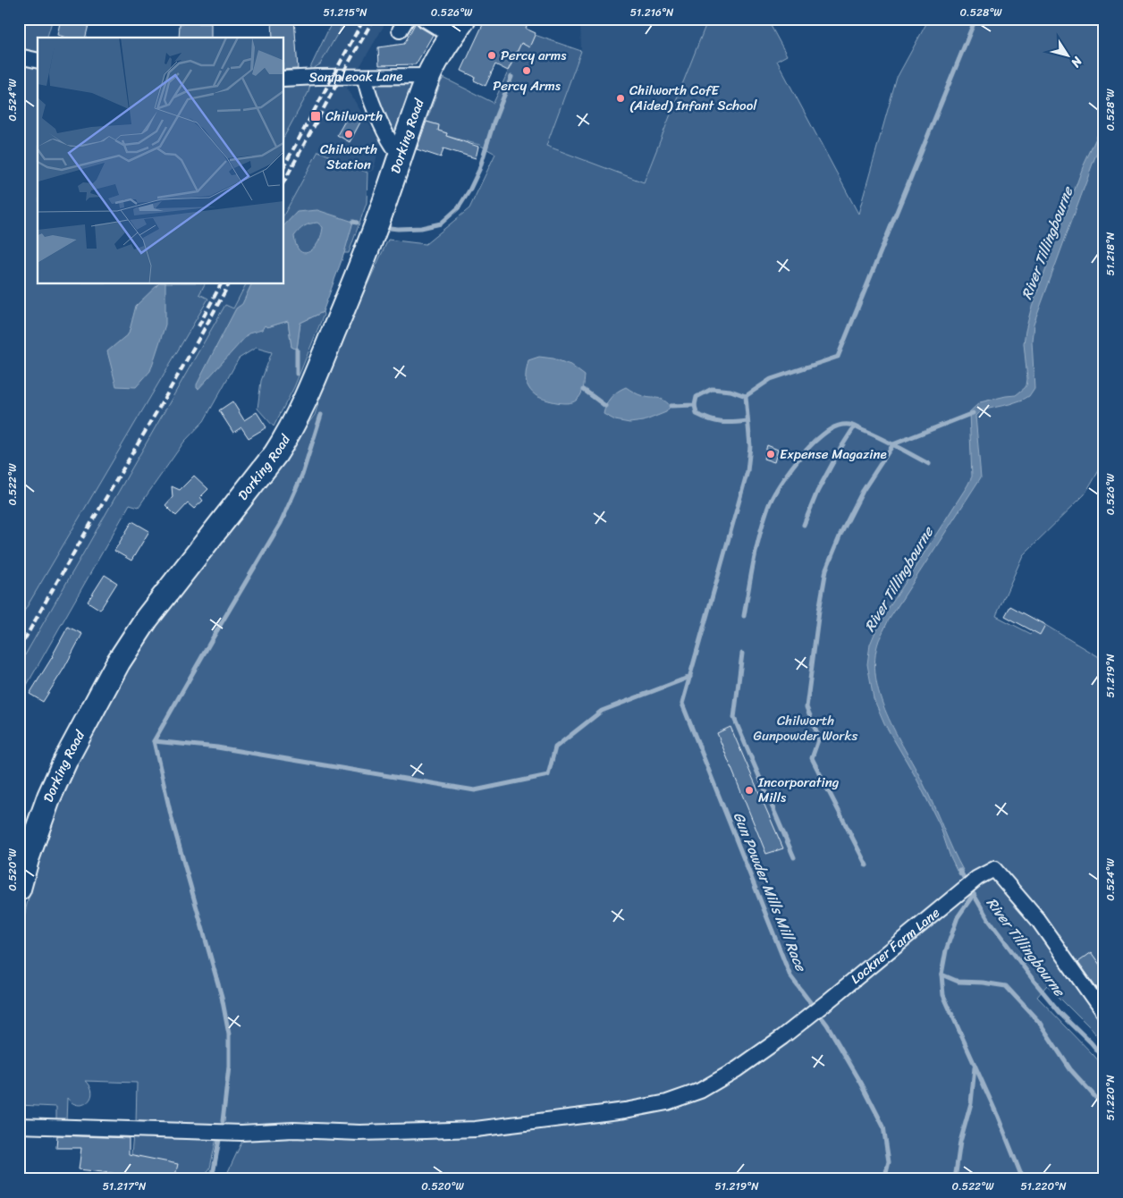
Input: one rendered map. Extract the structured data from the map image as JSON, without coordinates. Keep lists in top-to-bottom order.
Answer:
{
  "streets": {
    "main road": ["Dorking Road"],
    "street": ["Sampleoak Lane", "Lockner Farm Lane"]
  },
  "crossings": [
    ["Sampleoak Lane", "Dorking Road"]
  ],
  "water": ["River Tillingbourne", "Gun Powder Mills Mill Race"],
  "parks": ["Chilworth Gunpowder Works"],
  "places": {
    "other": [
      "Percy arms",
      "Percy Arms",
      "Chilworth CofE (Aided) Infant School",
      "Chilworth Station",
      "Expense Magazine",
      "Incorporating Mills"
    ],
    "transit": ["Chilworth"]
  },
  "north": "bottom right",
  "coordinates": [
    "51.215°N",
    "0.526°W",
    "51.216°N",
    "0.528°W",
    "0.524°W",
    "51.218°N",
    "0.522°W",
    "51.219°N",
    "0.520°W",
    "51.220°N",
    "51.217°N"
  ]
}
